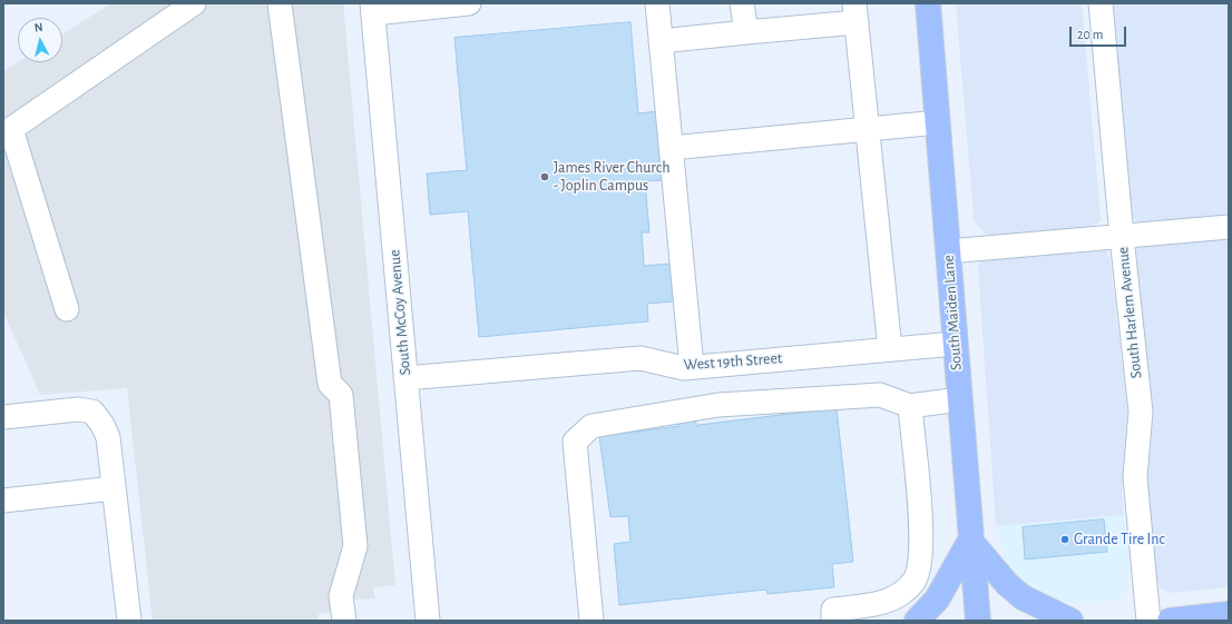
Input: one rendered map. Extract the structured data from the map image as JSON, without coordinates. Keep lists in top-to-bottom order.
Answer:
{
  "streets": {
    "main road": ["South Maiden Lane"],
    "street": ["South McCoy Avenue", "South Harlem Avenue", "West 19th Street"]
  },
  "crossings": [
    ["South McCoy Avenue", "West 19th Street"],
    ["South Maiden Lane", "West 19th Street"]
  ],
  "places": ["James River Church - Joplin Campus", "Grande Tire Inc"],
  "scale_bar": "20 m",
  "north": "top"
}
